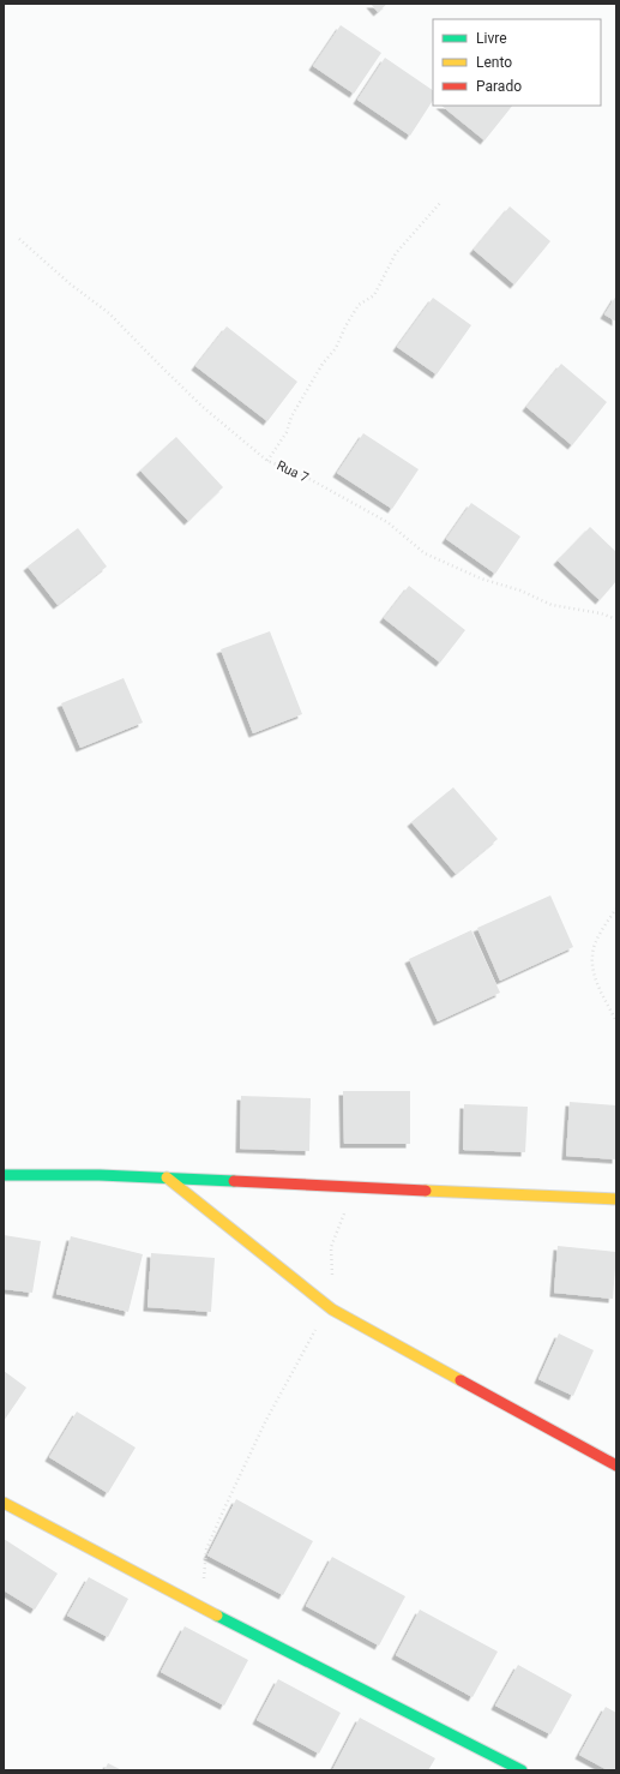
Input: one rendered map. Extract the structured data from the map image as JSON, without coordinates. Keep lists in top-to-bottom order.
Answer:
{
  "streets": {
    "path": ["Rua 7"]
  },
  "legend": ["Livre", "Lento", "Parado"]
}
